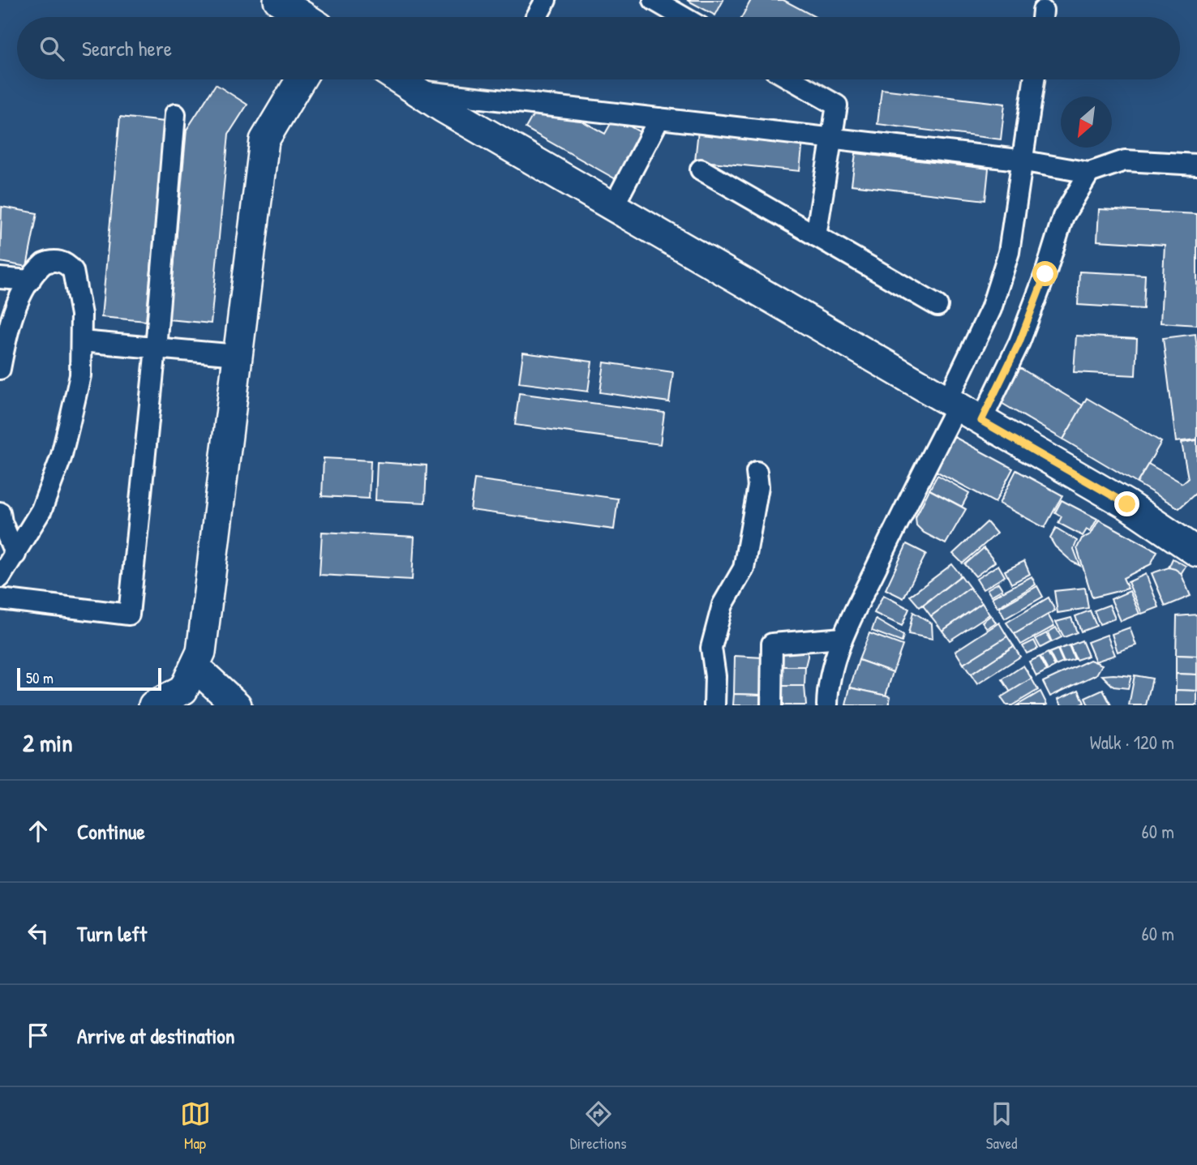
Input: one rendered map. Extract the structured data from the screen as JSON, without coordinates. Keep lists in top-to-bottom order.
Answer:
{
  "scale_bar": "50 m",
  "north": "bottom left",
  "page": {
    "search": "Search here",
    "scale": "50 m",
    "heading": ["2 min", "Walk · 120 m"],
    "list": [
      ["Continue", "60 m"],
      ["Turn left", "60 m"],
      "Arrive at destination"
    ],
    "nav": ["Map", "Directions", "Saved"]
  }
}
